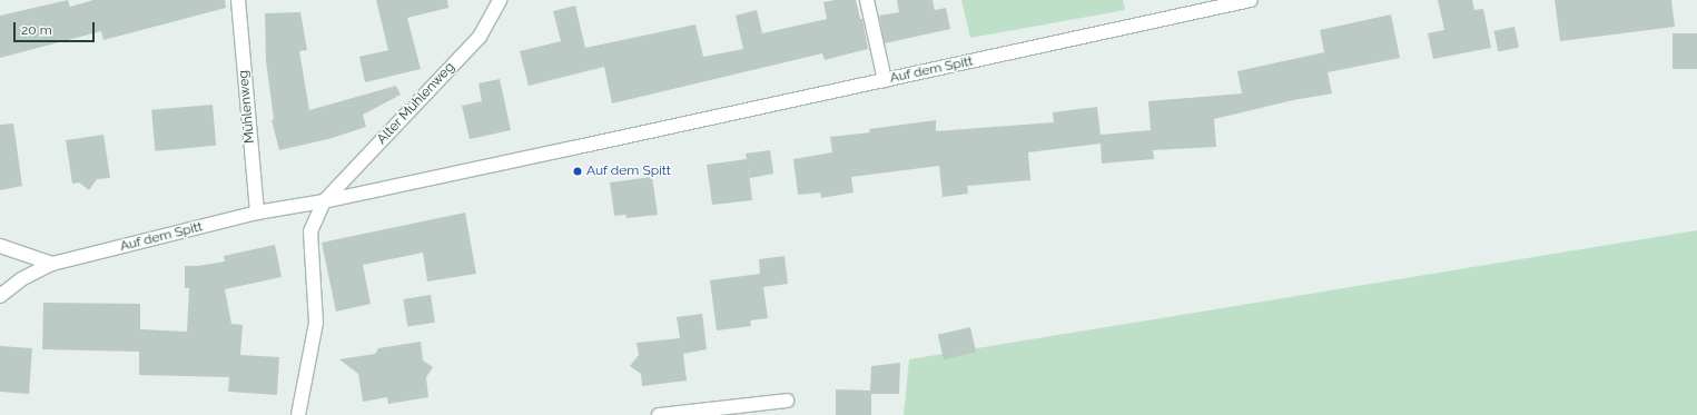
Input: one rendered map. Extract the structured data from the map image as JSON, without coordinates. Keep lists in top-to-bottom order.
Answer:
{
  "streets": {
    "street": ["Auf dem Spitt", "Alter Mühlenweg", "Mühlenweg"]
  },
  "crossings": [
    ["Auf dem Spitt", "Alter Mühlenweg"],
    ["Auf dem Spitt", "Mühlenweg"]
  ],
  "places": ["Auf dem Spitt"],
  "scale_bar": "20 m"
}
